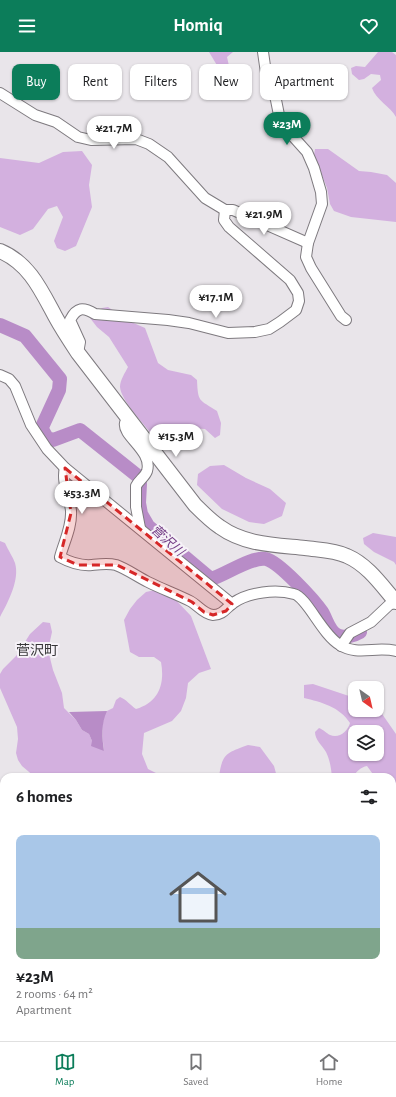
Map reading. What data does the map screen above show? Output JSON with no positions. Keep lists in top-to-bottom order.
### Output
{
  "districts": ["菅沢町"],
  "water": ["菅沢川"],
  "north": "bottom right",
  "page": {
    "header": "Homiq",
    "chip": [
      "Buy",
      "Rent",
      "Filters",
      "New",
      "Apartment"
    ],
    "price": [
      "¥23M",
      "¥21.7M",
      "¥21.9M",
      "¥17.1M",
      "¥15.3M",
      "¥53.3M"
    ],
    "heading": "6 homes",
    "list": [
      {
        "name": "¥23M",
        "note": "2 rooms · 64 m² · Apartment"
      }
    ],
    "tabs": ["Map", "Saved", "Home"]
  }
}
